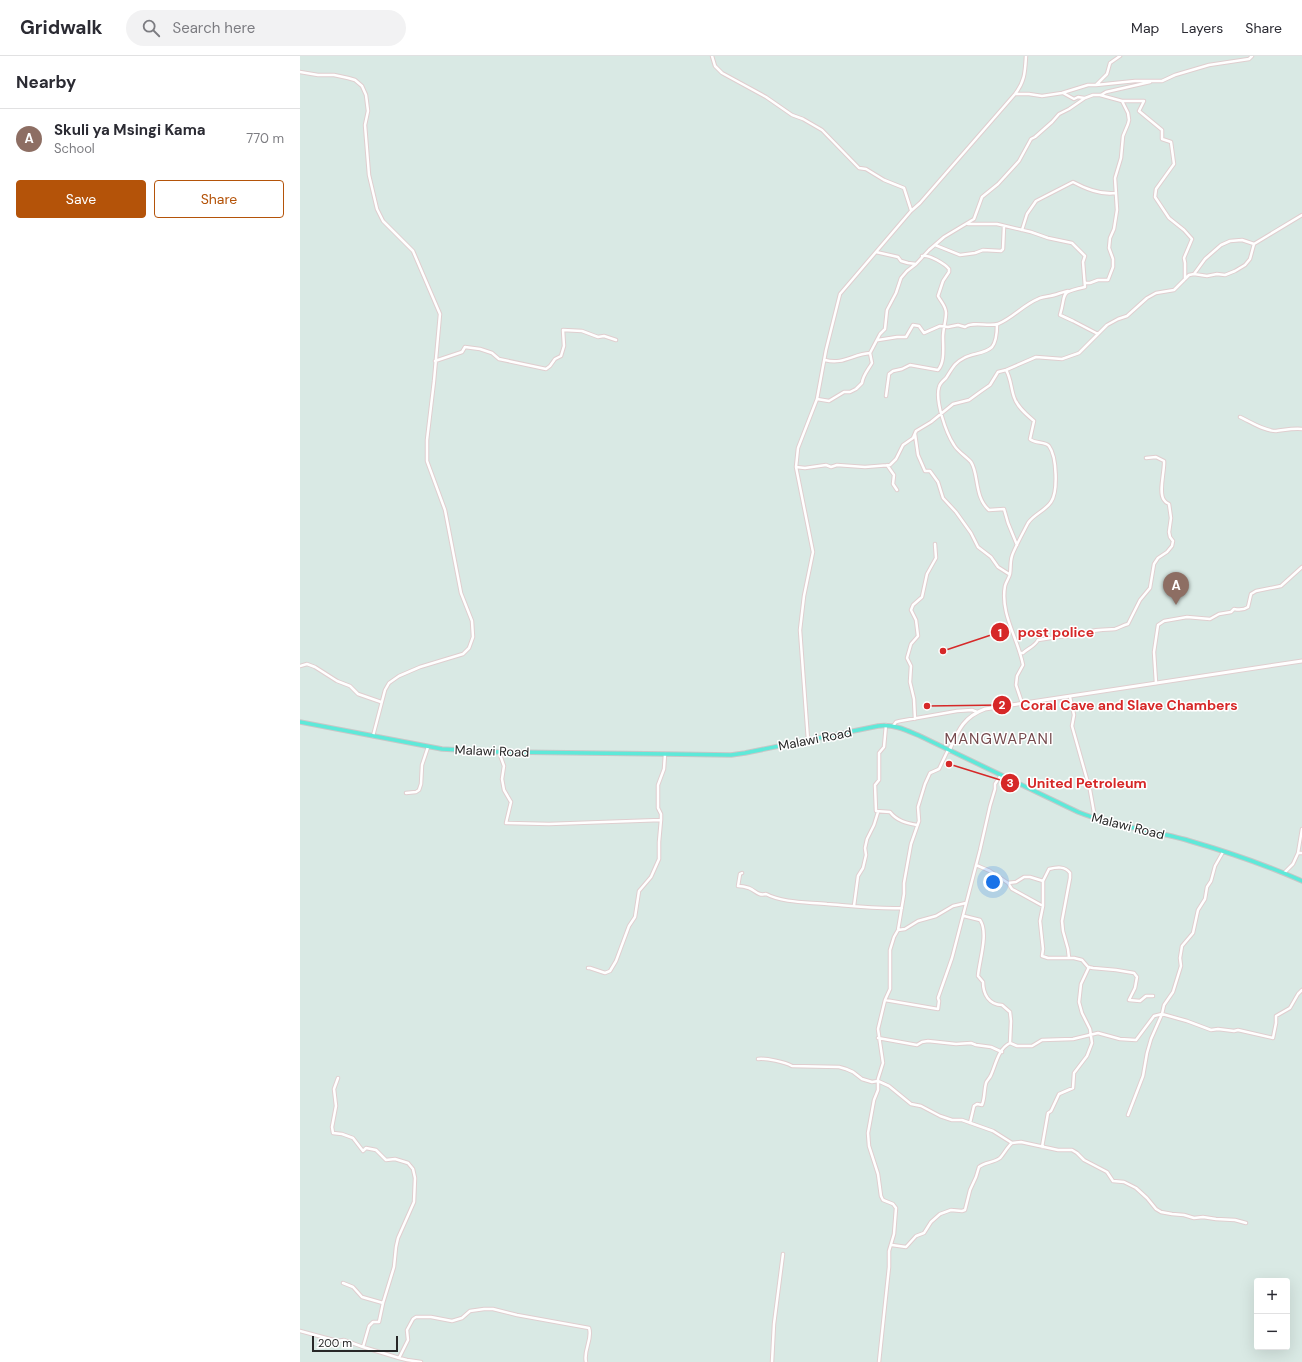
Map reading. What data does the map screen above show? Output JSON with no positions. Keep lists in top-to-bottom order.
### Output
{
  "streets": {
    "main road": ["Malawi Road"]
  },
  "districts": ["MANGWAPANI"],
  "places": ["post police", "Coral Cave and Slave Chambers", "United Petroleum"],
  "scale_bar": "200 m",
  "page": {
    "header": "Gridwalk",
    "search": "Search here",
    "nav": ["Map", "Layers", "Share"],
    "heading": "Nearby",
    "list": [
      {
        "mark": "A",
        "name": "Skuli ya Msingi Kama",
        "note": "School",
        "value": "770 m"
      }
    ],
    "buttons": ["Save", "Share"],
    "pins": "A",
    "map_buttons": ["+", "−"],
    "scale": "200 m"
  }
}
